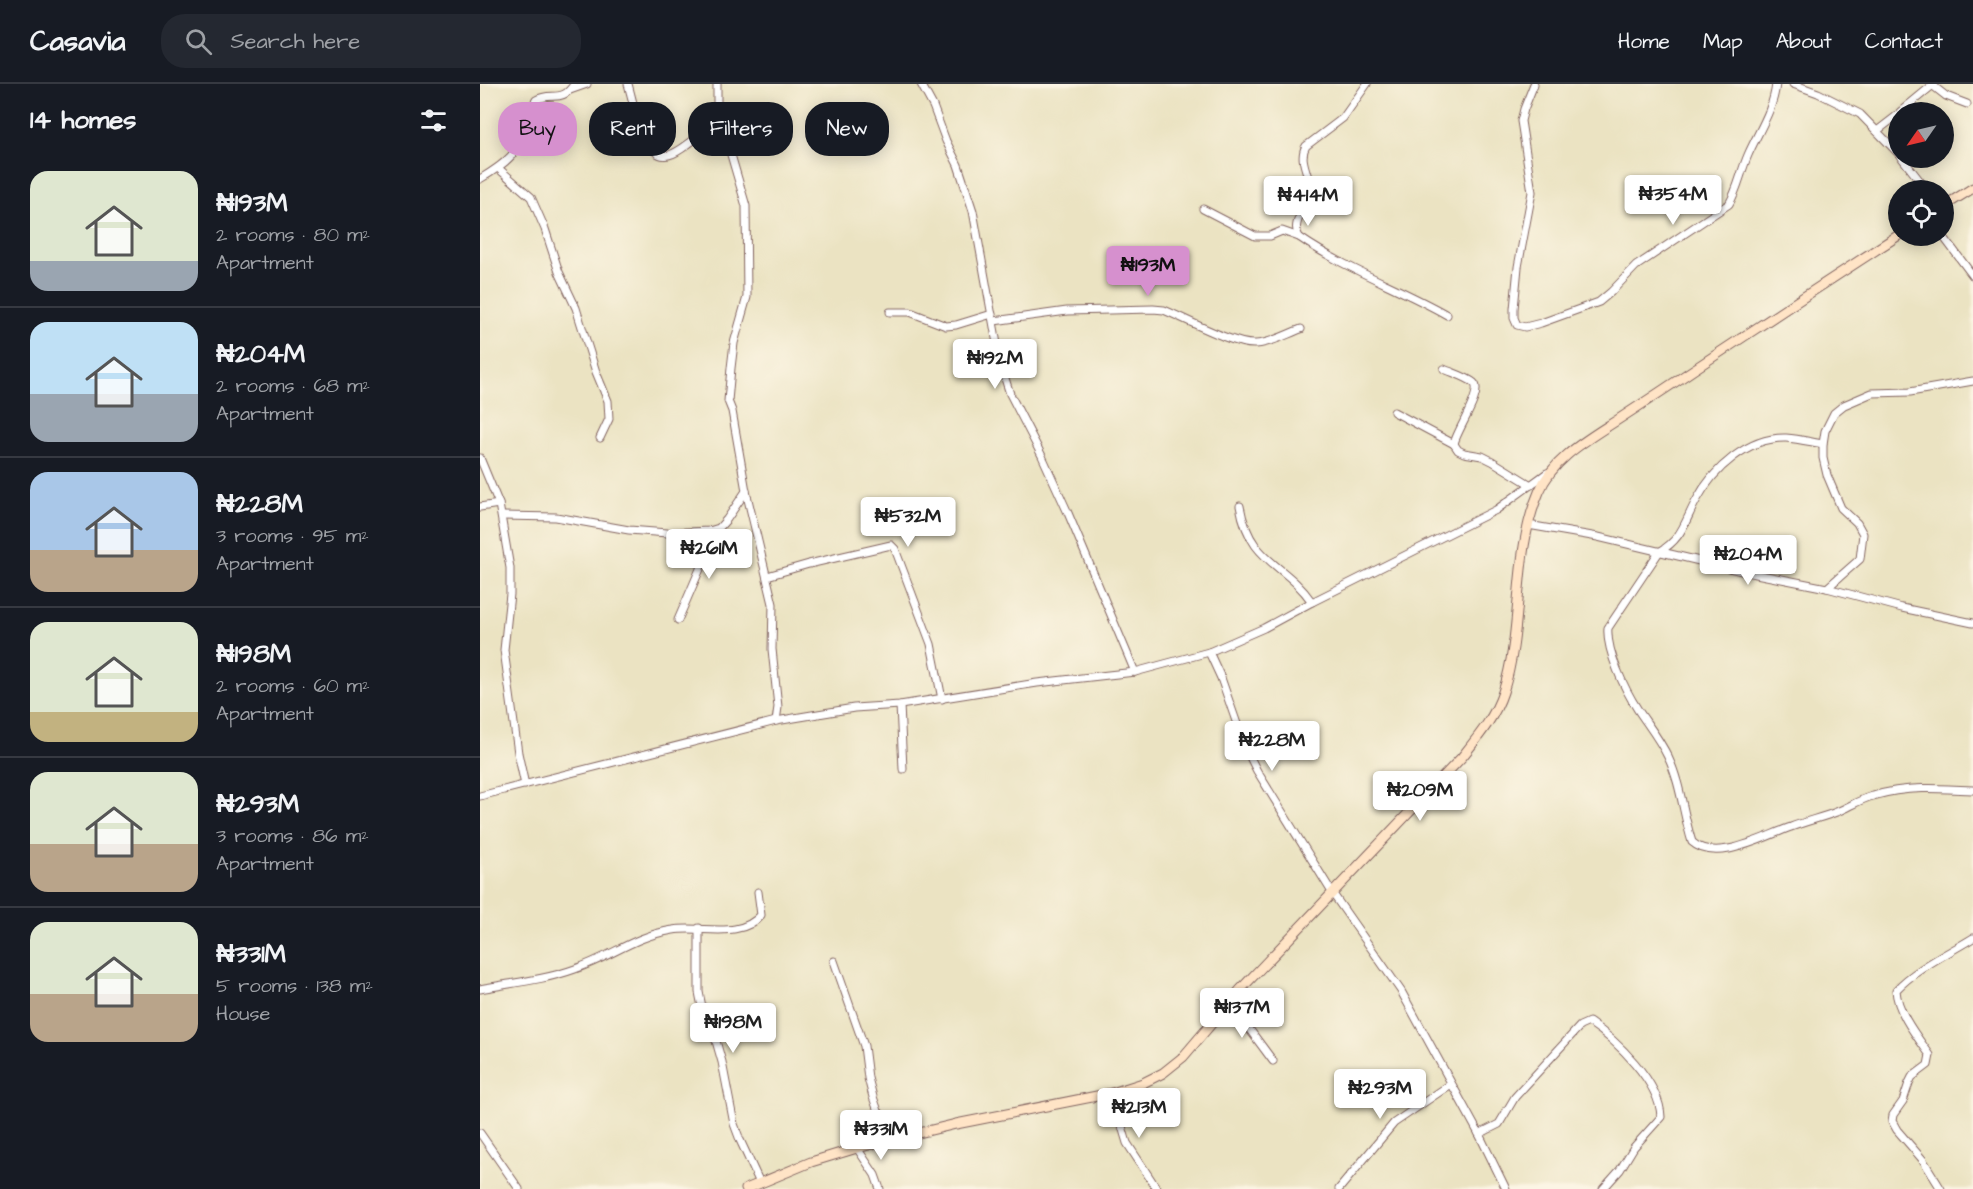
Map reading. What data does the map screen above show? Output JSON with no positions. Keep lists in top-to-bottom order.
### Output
{
  "north": "bottom left",
  "page": {
    "header": "Casavia",
    "search": "Search here",
    "nav": [
      "Home",
      "Map",
      "About",
      "Contact"
    ],
    "heading": "14 homes",
    "chip": [
      "Buy",
      "Rent",
      "Filters",
      "New"
    ],
    "list": [
      {
        "name": "₦193M",
        "note": "2 rooms · 80 m² · Apartment"
      },
      {
        "name": "₦204M",
        "note": "2 rooms · 68 m² · Apartment"
      },
      {
        "name": "₦228M",
        "note": "3 rooms · 95 m² · Apartment"
      },
      {
        "name": "₦198M",
        "note": "2 rooms · 60 m² · Apartment"
      },
      {
        "name": "₦293M",
        "note": "3 rooms · 86 m² · Apartment"
      },
      {
        "name": "₦331M",
        "note": "5 rooms · 138 m² · House"
      }
    ],
    "price": [
      "₦354M",
      "₦414M",
      "₦193M",
      "₦192M",
      "₦532M",
      "₦261M",
      "₦204M",
      "₦228M",
      "₦209M",
      "₦137M",
      "₦198M",
      "₦293M",
      "₦213M",
      "₦331M"
    ]
  }
}
